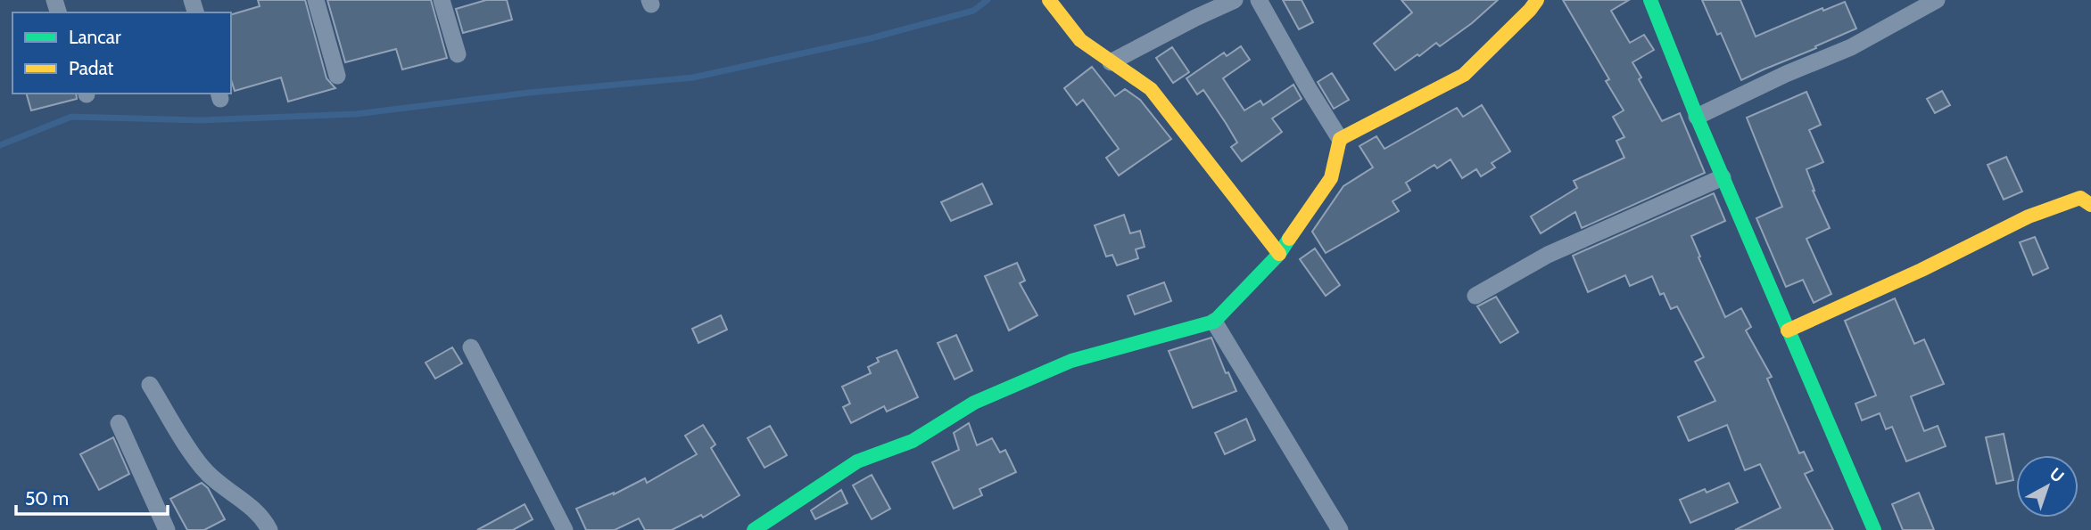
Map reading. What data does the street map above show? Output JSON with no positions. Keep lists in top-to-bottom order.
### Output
{
  "legend": ["Lancar", "Padat"],
  "scale_bar": "50 m",
  "north": "top right"
}
